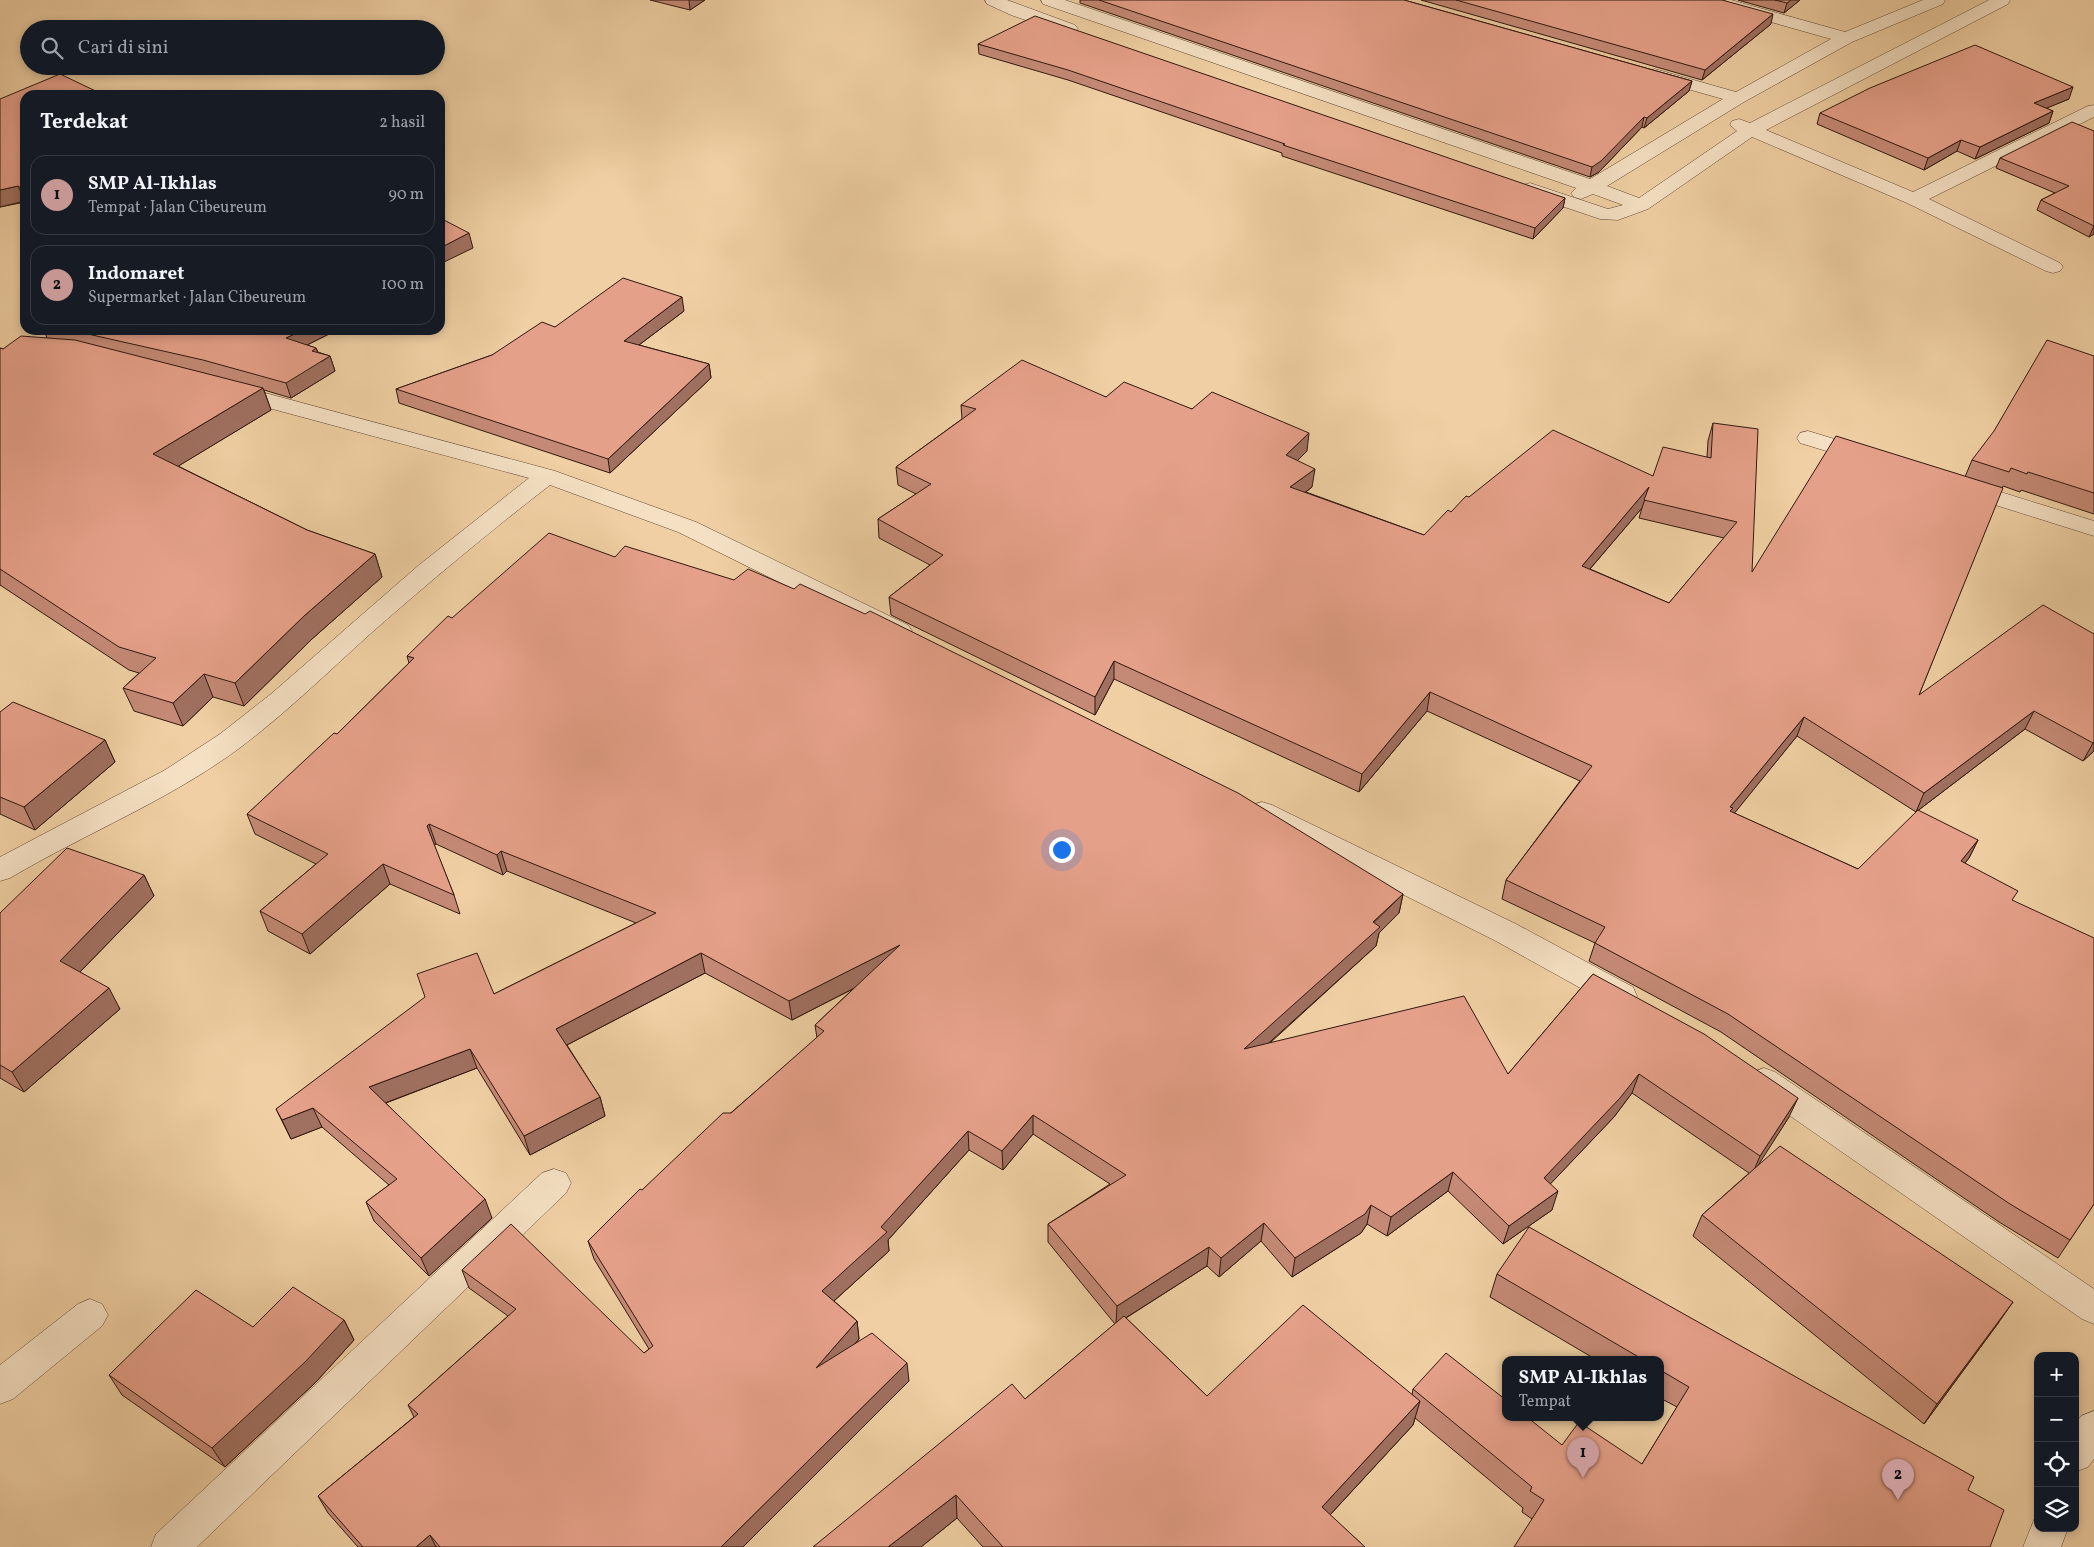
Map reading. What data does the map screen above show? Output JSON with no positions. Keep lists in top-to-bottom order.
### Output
{
  "page": {
    "search": "Cari di sini",
    "heading": ["Terdekat", "2 hasil"],
    "list": [
      {
        "mark": "1",
        "name": "SMP Al-Ikhlas",
        "note": "Tempat · Jalan Cibeureum",
        "value": "90 m"
      },
      {
        "mark": "2",
        "name": "Indomaret",
        "note": "Supermarket · Jalan Cibeureum",
        "value": "100 m"
      }
    ],
    "map_buttons": ["+", "−"],
    "popup": ["SMP Al-Ikhlas", "Tempat"],
    "pins": ["1", "2"]
  }
}
